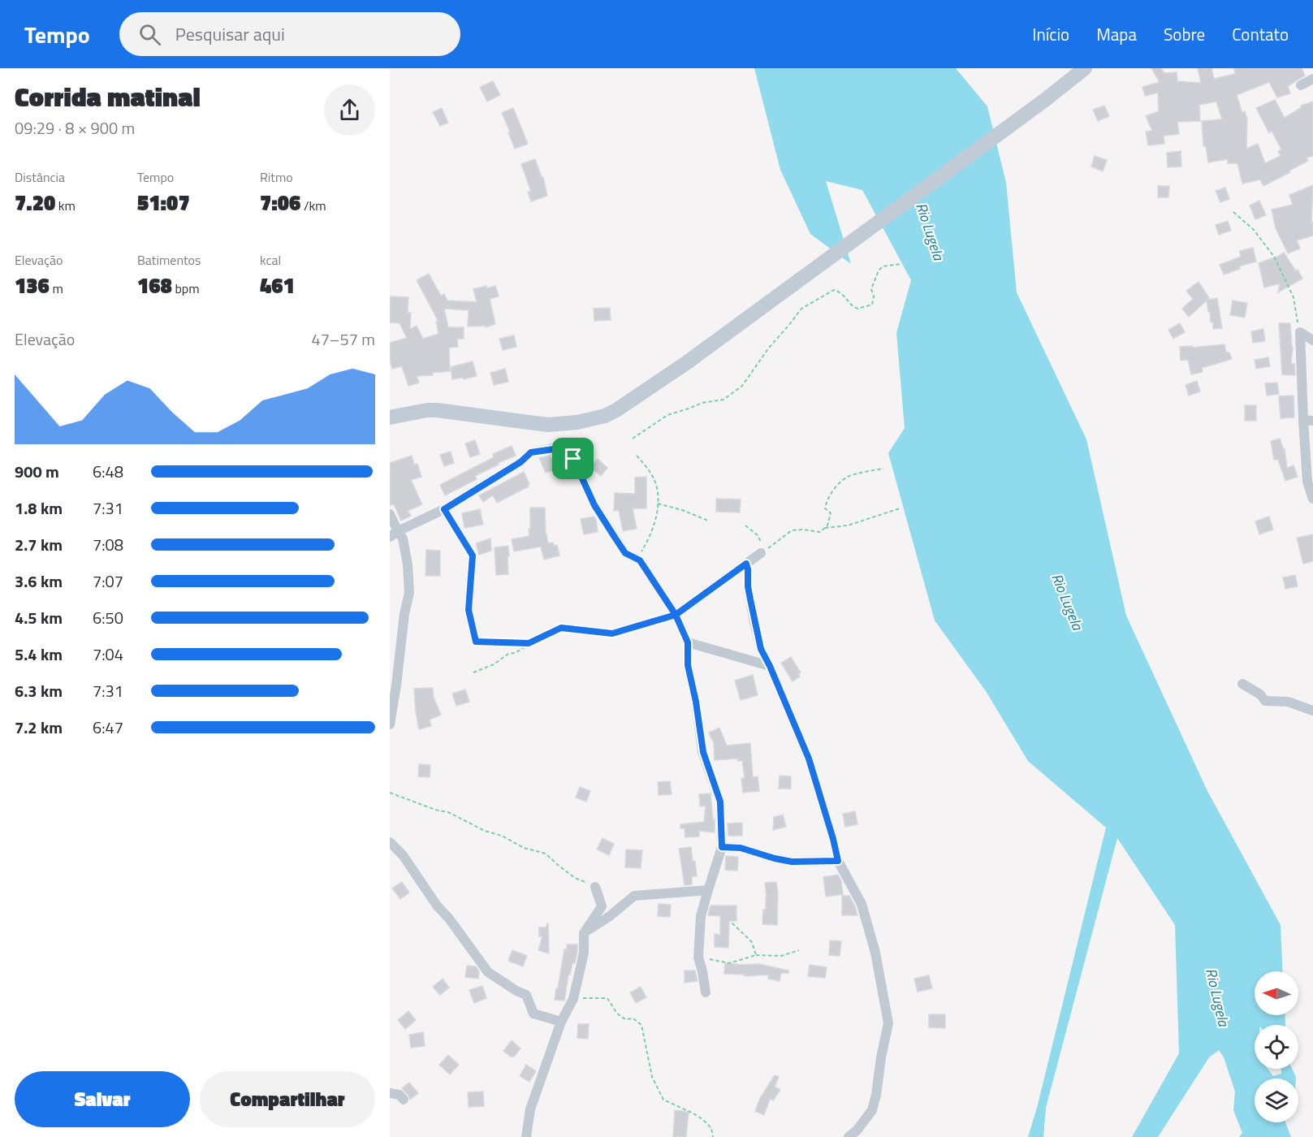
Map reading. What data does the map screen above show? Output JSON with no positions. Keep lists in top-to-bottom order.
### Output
{
  "water": ["Rio Lugela"],
  "north": "left",
  "page": {
    "header": "Tempo",
    "search": "Pesquisar aqui",
    "nav": [
      "Início",
      "Mapa",
      "Sobre",
      "Contato"
    ],
    "heading": ["Corrida matinal", "09:29 · 8 × 900 m"],
    "stats": [
      ["Distância", "7.20 km"],
      ["Tempo", "51:07"],
      ["Ritmo", "7:06 /km"],
      ["Elevação", "136 m"],
      ["Batimentos", "168 bpm"],
      ["kcal", "461"]
    ],
    "chart": ["Elevação", "47–57 m"],
    "list": [
      {
        "name": "900 m",
        "note": "6:48"
      },
      {
        "name": "1.8 km",
        "note": "7:31"
      },
      {
        "name": "2.7 km",
        "note": "7:08"
      },
      {
        "name": "3.6 km",
        "note": "7:07"
      },
      {
        "name": "4.5 km",
        "note": "6:50"
      },
      {
        "name": "5.4 km",
        "note": "7:04"
      },
      {
        "name": "6.3 km",
        "note": "7:31"
      },
      {
        "name": "7.2 km",
        "note": "6:47"
      }
    ],
    "buttons": ["Salvar", "Compartilhar"]
  }
}
